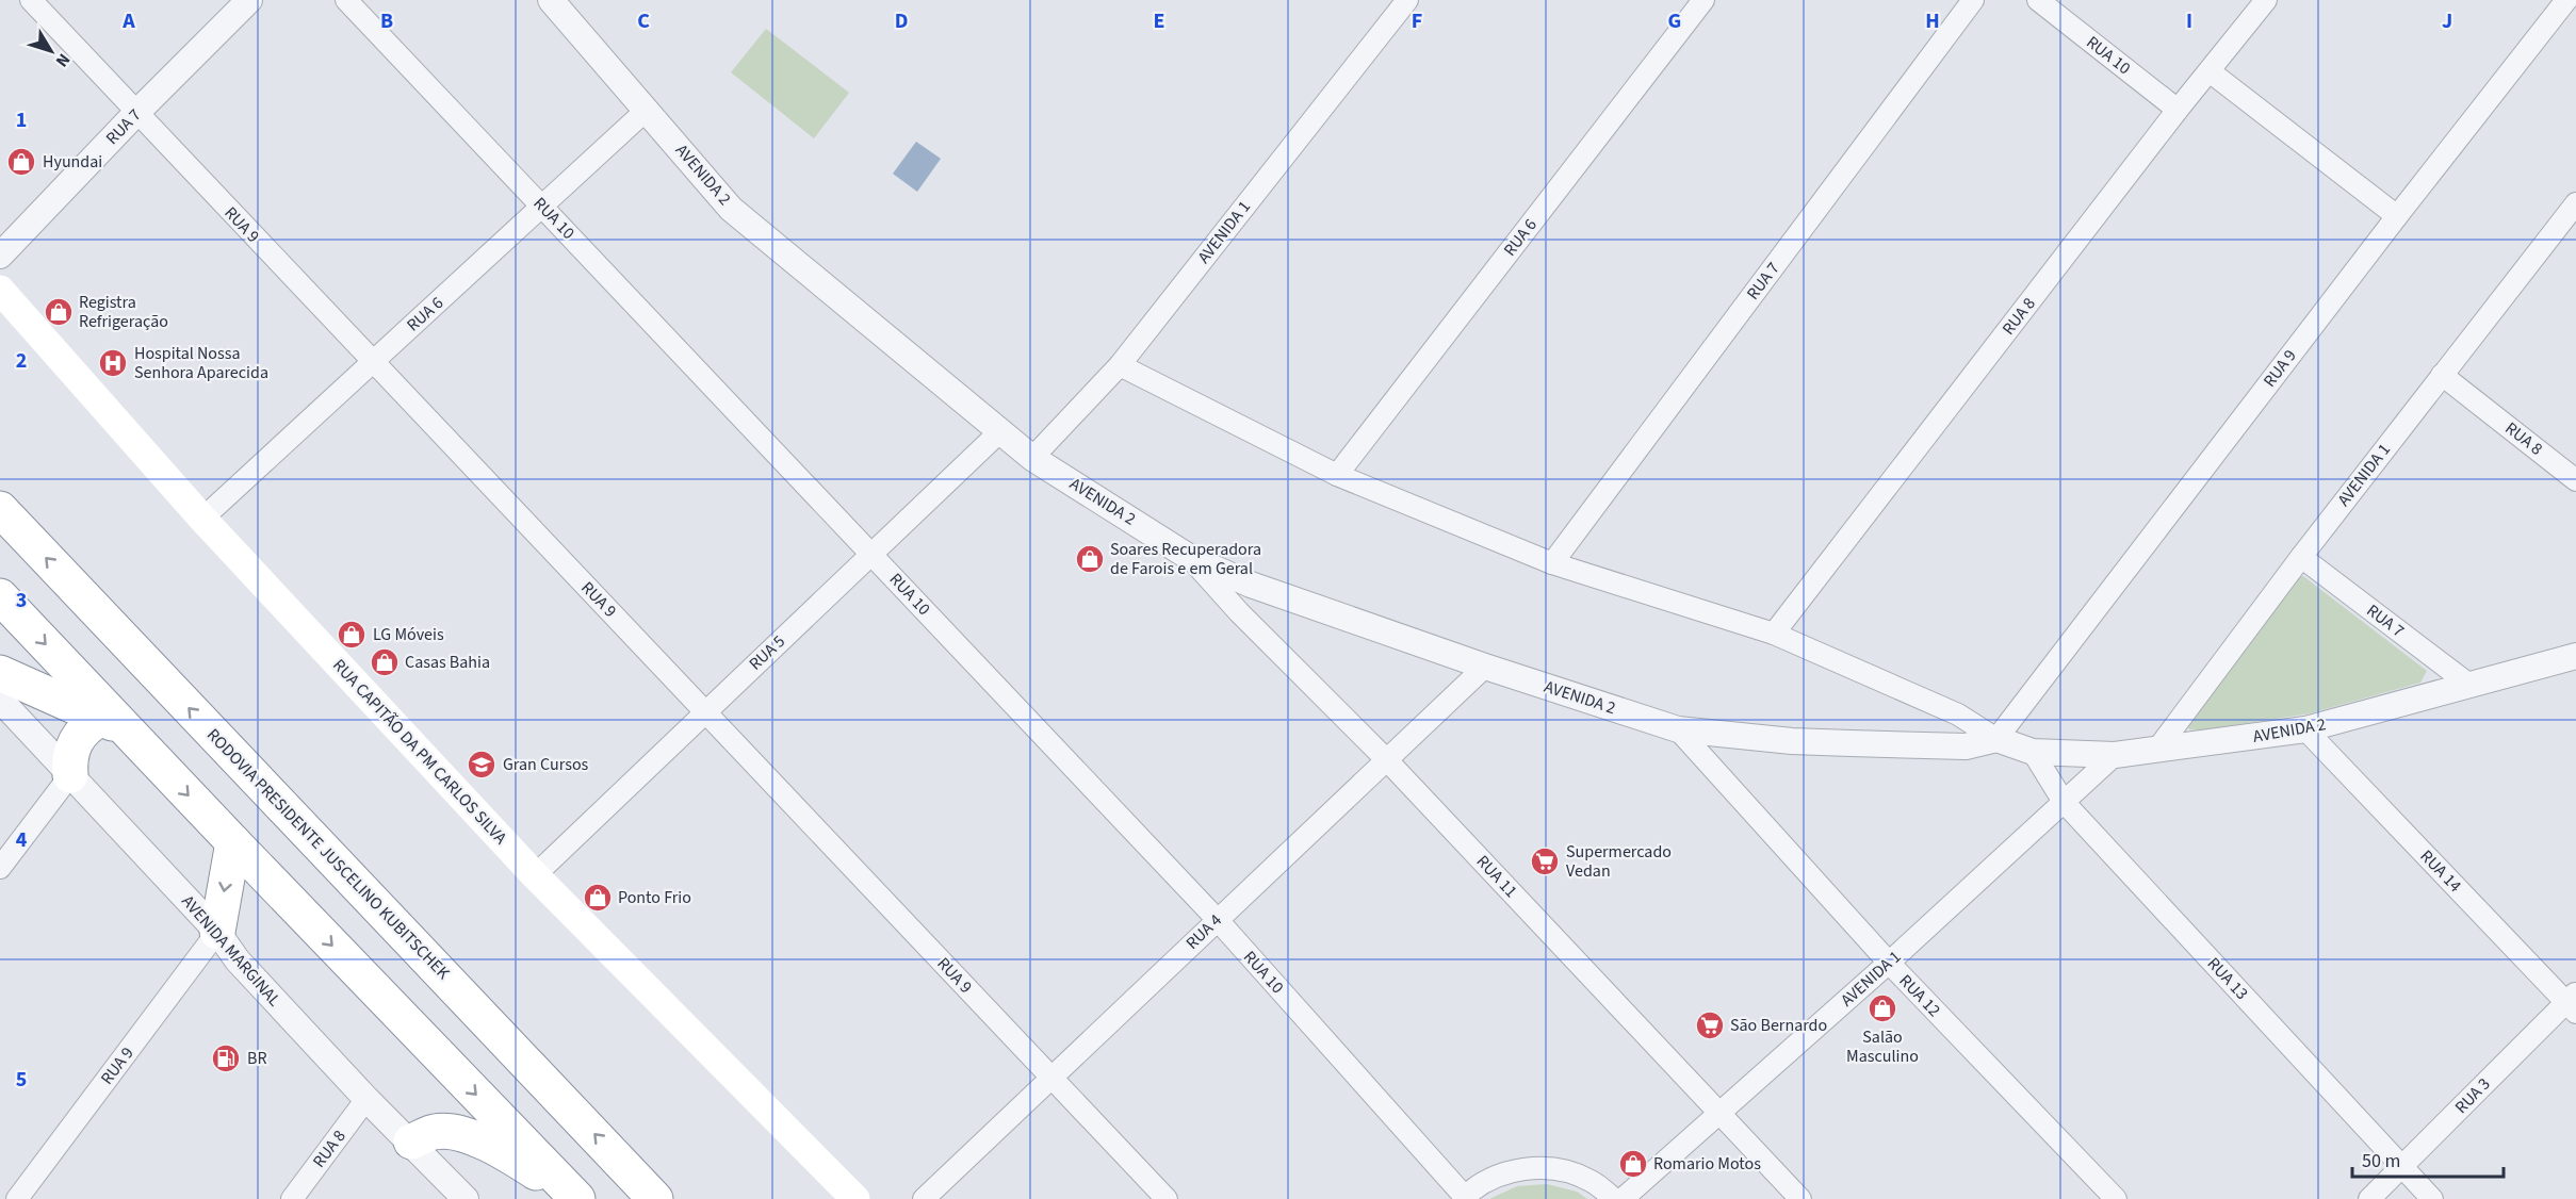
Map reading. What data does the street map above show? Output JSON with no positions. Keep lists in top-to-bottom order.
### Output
{
  "streets": {
    "highway": ["RODOVIA PRESIDENTE JUSCELINO KUBITSCHEK"],
    "main road": ["RUA CAPITÃO DA PM CARLOS SILVA"],
    "street": [
      "RUA 10",
      "RUA 7",
      "AVENIDA 2",
      "RUA 9",
      "AVENIDA 1",
      "RUA 6",
      "RUA 8",
      "RUA 5",
      "RUA 14",
      "RUA 11",
      "RUA 4",
      "AVENIDA MARGINAL",
      "RUA 13",
      "RUA 12",
      "RUA 3"
    ]
  },
  "crossings": [
    ["RUA 10", "RUA 6"],
    ["RUA 10", "RUA 8"],
    ["RUA 10", "RUA 5"],
    ["RUA 10", "RUA 4"],
    ["RUA 7", "AVENIDA 2"],
    ["RUA 7", "RUA 9"],
    ["RUA 7", "AVENIDA 1"],
    ["AVENIDA 2", "RUA 9"],
    ["AVENIDA 2", "AVENIDA 1"],
    ["AVENIDA 2", "RUA 6"],
    ["AVENIDA 2", "RUA 8"],
    ["AVENIDA 2", "RUA 5"],
    ["AVENIDA 2", "RUA 14"],
    ["AVENIDA 2", "RUA 11"],
    ["AVENIDA 2", "RUA 4"],
    ["AVENIDA 2", "RUA 13"],
    ["AVENIDA 2", "RUA 12"],
    ["RUA 9", "RUA 6"],
    ["RUA 9", "RUA 5"],
    ["RUA 9", "RUA 4"],
    ["RUA 9", "AVENIDA MARGINAL"],
    ["AVENIDA 1", "RUA 8"],
    ["AVENIDA 1", "RUA 11"],
    ["AVENIDA 1", "RUA 13"],
    ["AVENIDA 1", "RUA 12"],
    ["RUA 6", "RUA CAPITÃO DA PM CARLOS SILVA"],
    ["RUA 8", "AVENIDA MARGINAL"],
    ["RUA 5", "RUA CAPITÃO DA PM CARLOS SILVA"],
    ["RUA 14", "RUA 3"],
    ["RUA 11", "RUA 4"],
    ["RUA 13", "RUA 3"]
  ],
  "places": {
    "shop": [
      "Hyundai",
      "Registra Refrigeração",
      "Soares Recuperadora de Farois e em Geral",
      "LG Móveis",
      "Casas Bahia",
      "Ponto Frio",
      "Salão Masculino",
      "Romario Motos"
    ],
    "hospital": ["Hospital Nossa Senhora Aparecida"],
    "school or university": ["Gran Cursos"],
    "supermarket": ["Supermercado Vedan", "São Bernardo"],
    "fuel station": ["BR"]
  },
  "scale_bar": "50 m",
  "north": "bottom right",
  "grid": {
    "columns": [
      "A",
      "B",
      "C",
      "D",
      "E",
      "F",
      "G",
      "H",
      "I",
      "J"
    ],
    "rows": [
      "1",
      "2",
      "3",
      "4",
      "5"
    ]
  }
}
